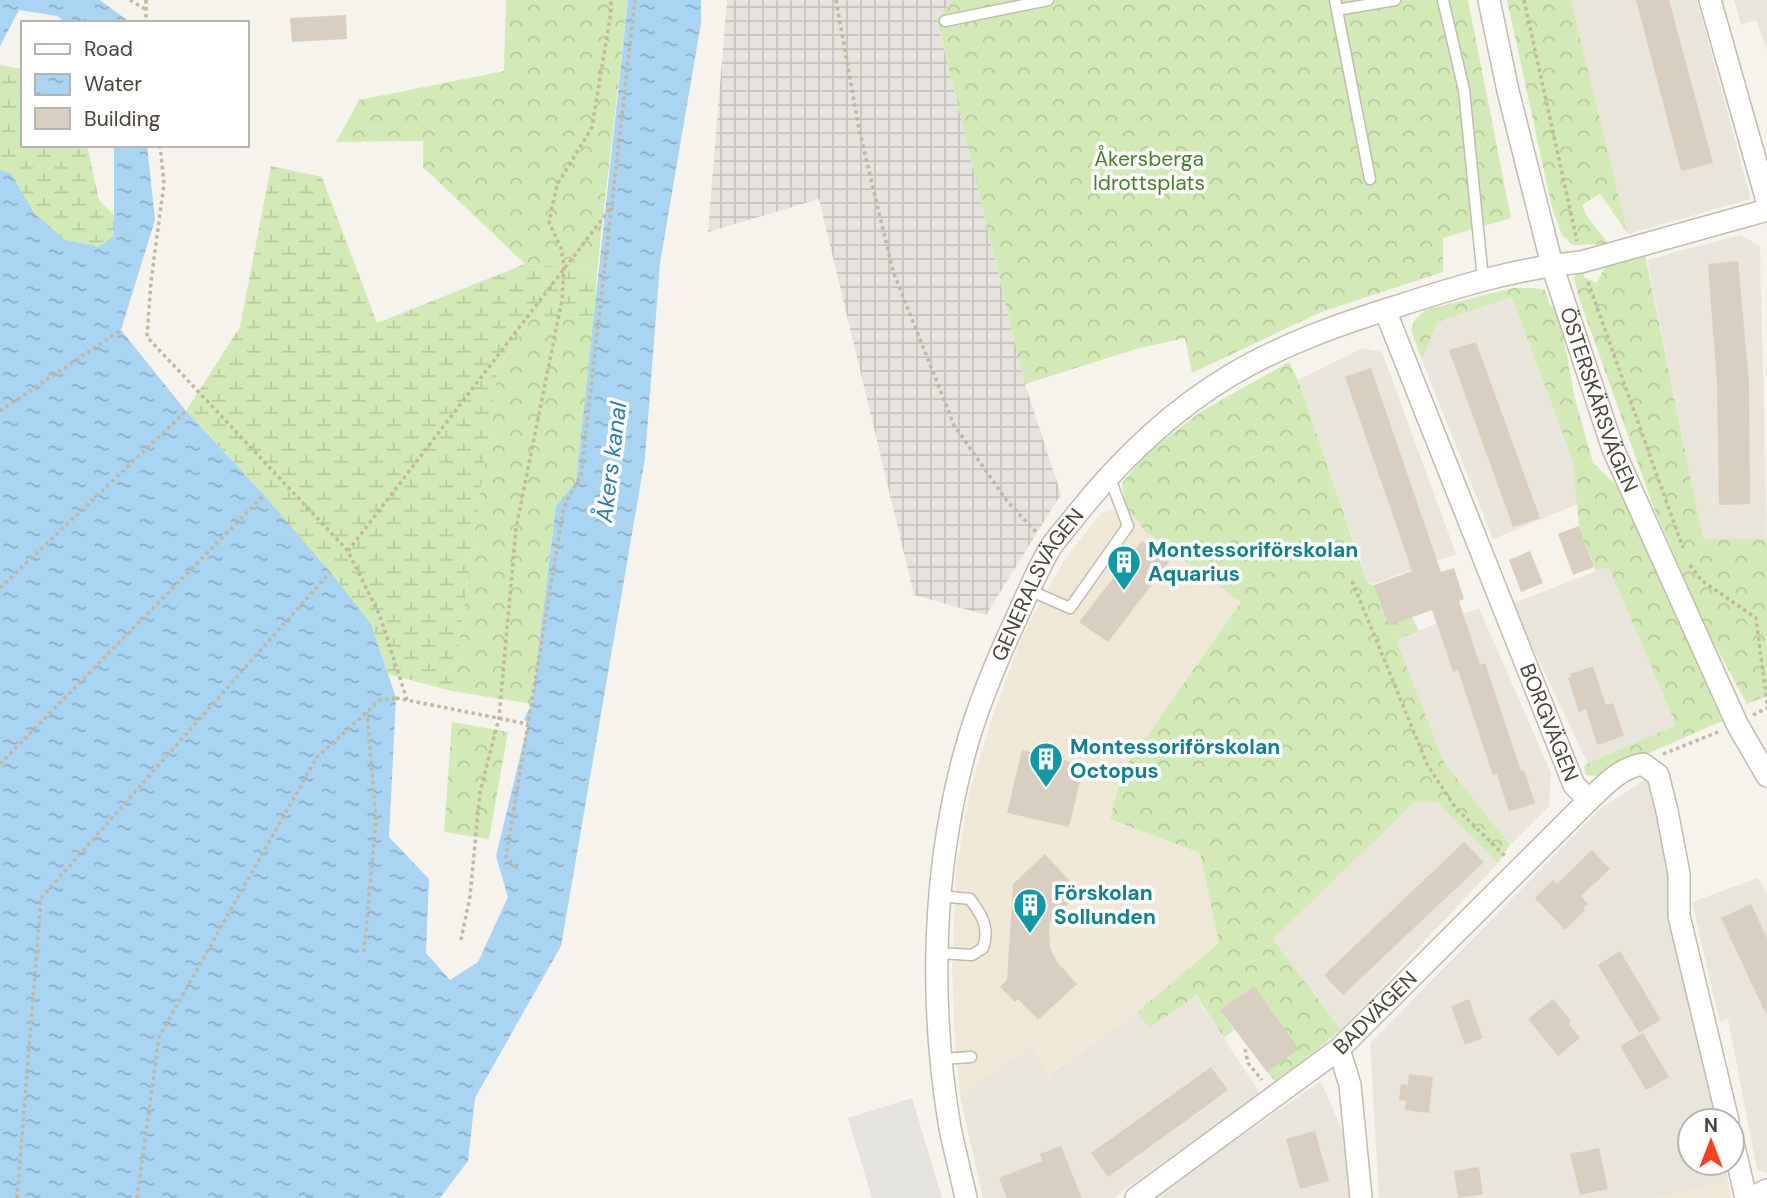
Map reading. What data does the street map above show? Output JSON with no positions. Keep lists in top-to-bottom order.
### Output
{
  "streets": {
    "street": [
      "ÖSTERSKÄRSVÄGEN",
      "GENERALSVÄGEN",
      "BORGVÄGEN",
      "BADVÄGEN"
    ]
  },
  "crossings": [
    ["ÖSTERSKÄRSVÄGEN", "GENERALSVÄGEN"],
    ["GENERALSVÄGEN", "BORGVÄGEN"],
    ["BORGVÄGEN", "BADVÄGEN"]
  ],
  "water": ["Åkers kanal"],
  "parks": ["Åkersberga Idrottsplats"],
  "places": {
    "building": ["Montessoriförskolan Aquarius", "Montessoriförskolan Octopus", "Förskolan Sollunden"]
  },
  "legend": ["Road", "Water", "Building"],
  "north": "top"
}
